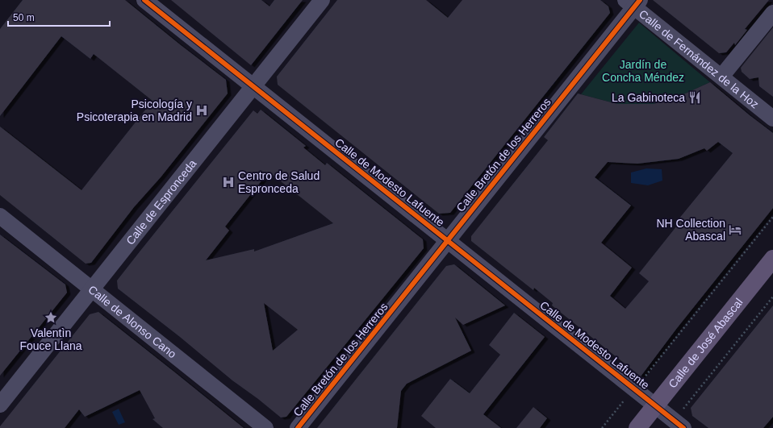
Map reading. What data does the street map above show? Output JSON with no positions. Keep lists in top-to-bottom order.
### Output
{
  "streets": {
    "main road": ["Calle de José Abascal"],
    "street": [
      "Calle de Fernández de la Hoz",
      "Calle Bretón de los Herreros",
      "Calle de Modesto Lafuente",
      "Calle de Espronceda",
      "Calle de Alonso Cano"
    ]
  },
  "crossings": [
    ["Calle de Fernández de la Hoz", "Calle Bretón de los Herreros"],
    ["Calle Bretón de los Herreros", "Calle de Modesto Lafuente"],
    ["Calle de Modesto Lafuente", "Calle de Espronceda"],
    ["Calle de Modesto Lafuente", "Calle de José Abascal"],
    ["Calle de Espronceda", "Calle de Alonso Cano"]
  ],
  "parks": ["Jardín de Concha Méndez"],
  "places": {
    "restaurant": ["La Gabinoteca"],
    "hospital": ["Psicología y Psicoterapia en Madrid", "Centro de Salud Espronceda"],
    "hotel": ["NH Collection Abascal"],
    "place": ["Valentìn Fouce Llana"]
  },
  "scale_bar": "50 m"
}
